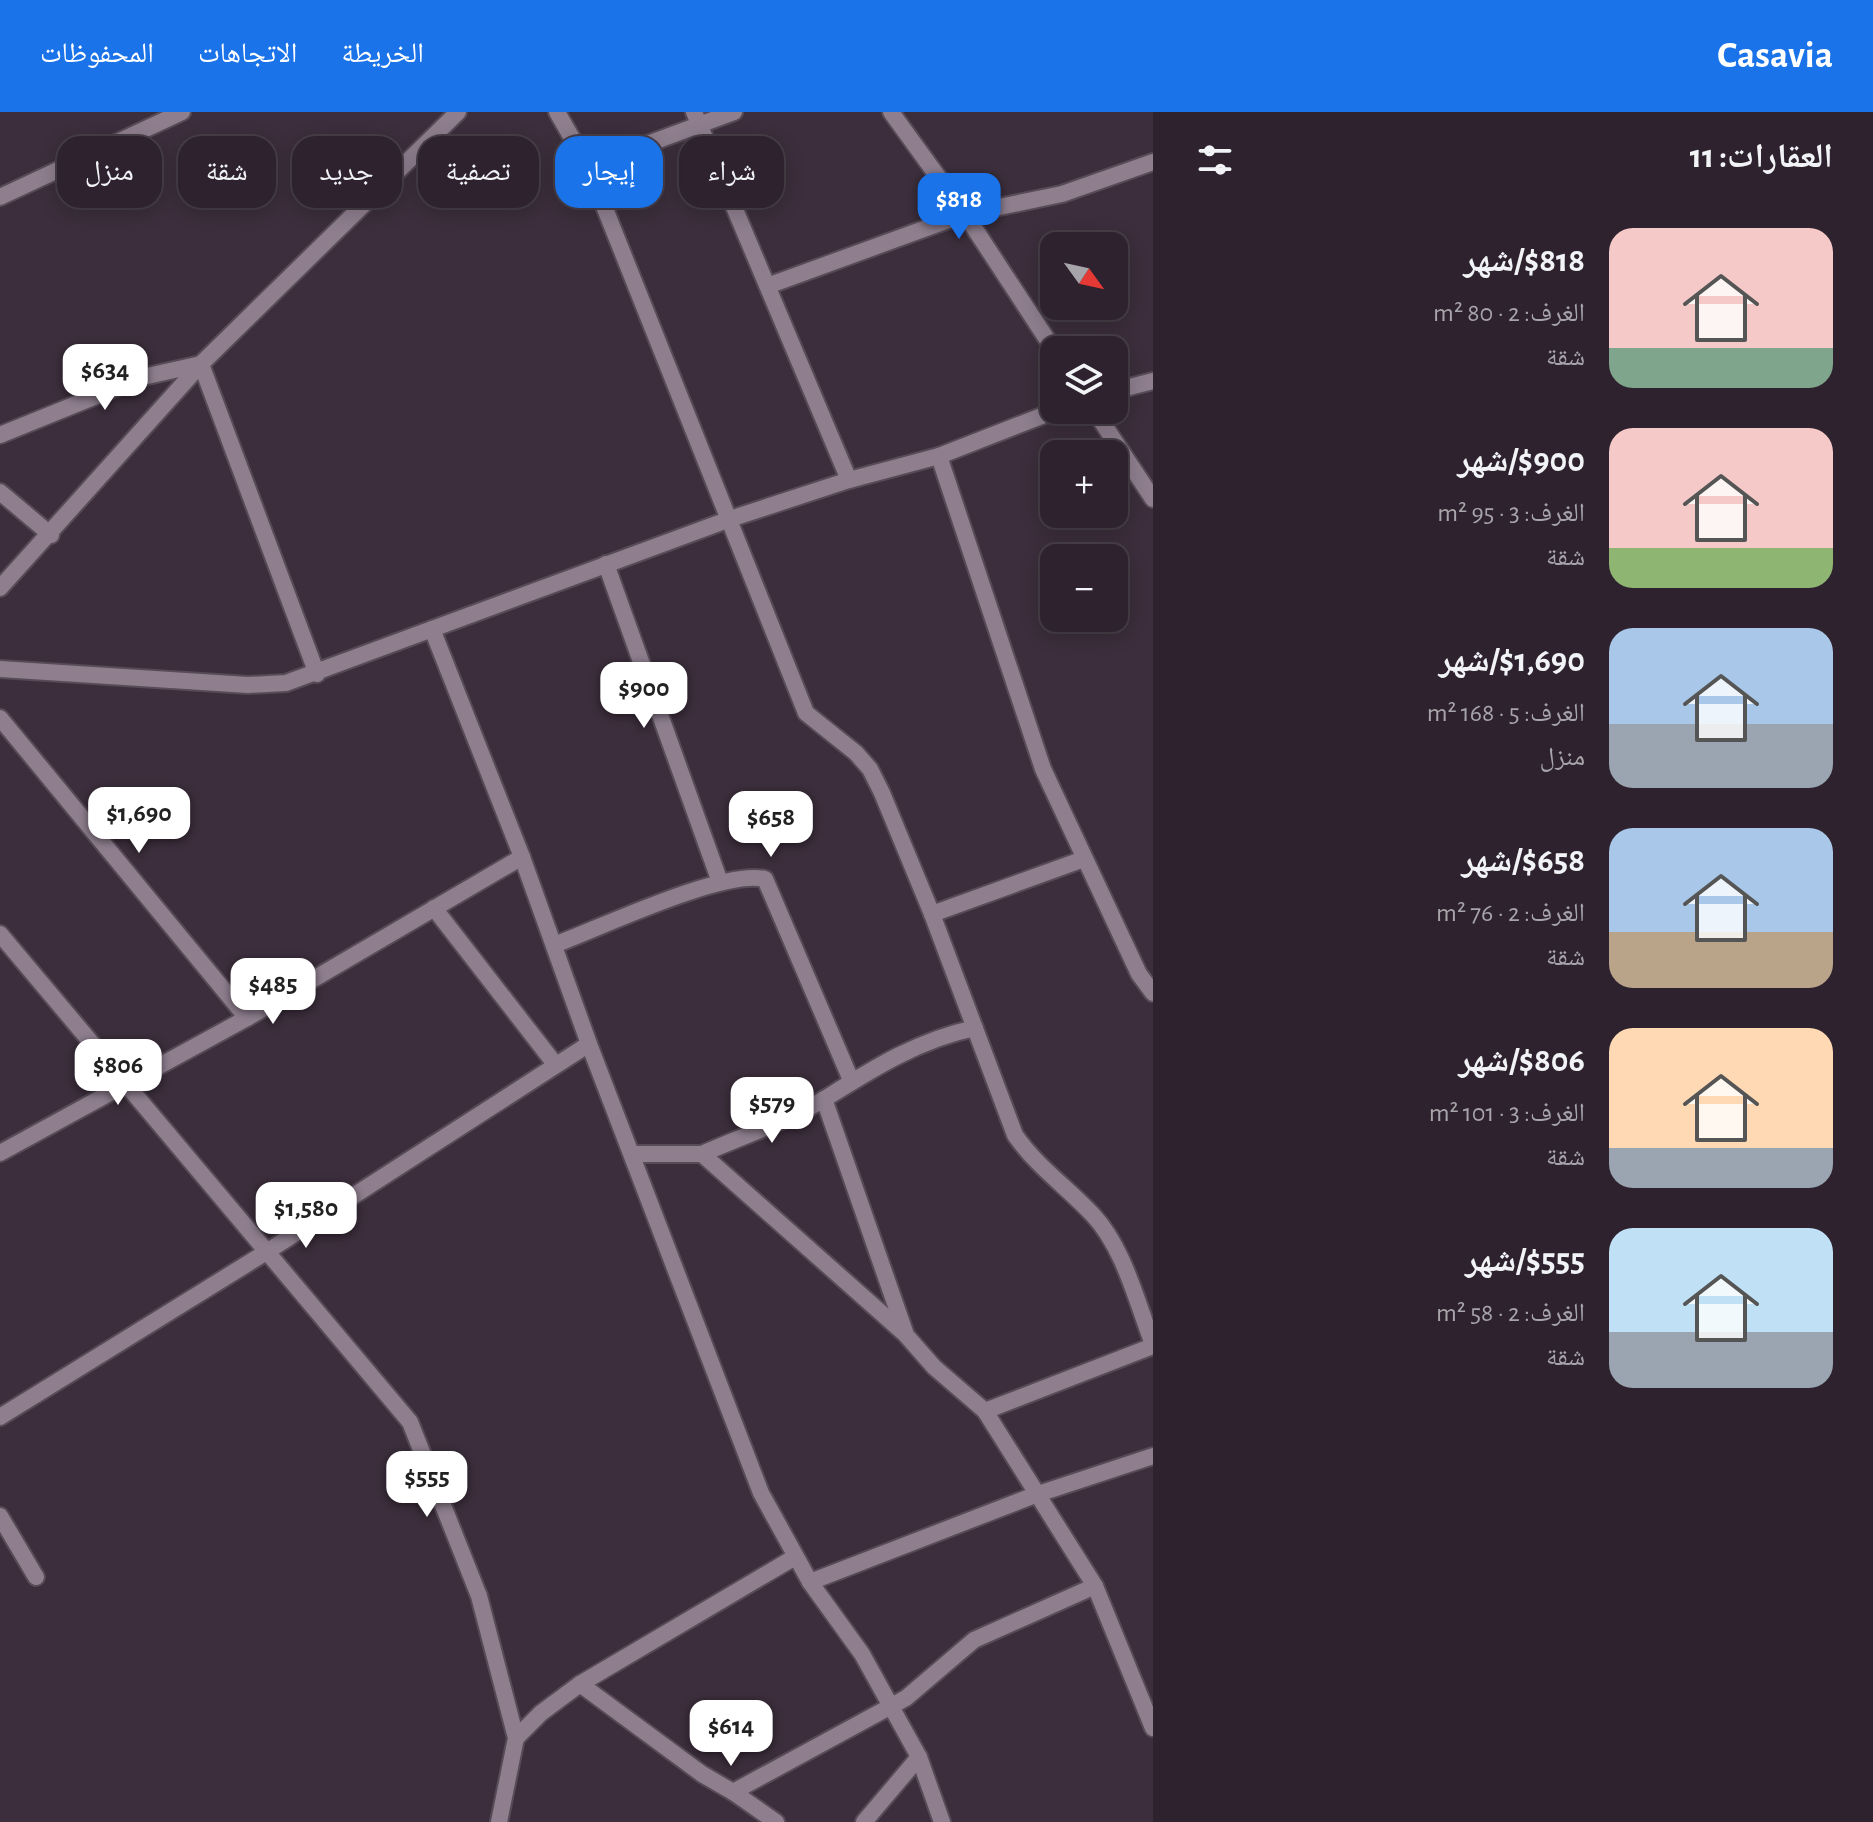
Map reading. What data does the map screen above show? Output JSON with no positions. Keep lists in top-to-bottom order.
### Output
{
  "north": "bottom right",
  "page": {
    "header": "Casavia",
    "nav": ["الخريطة", "الاتجاهات", "المحفوظات"],
    "heading": "العقارات: 11",
    "chip": [
      "شراء",
      "إيجار",
      "تصفية",
      "جديد",
      "شقة",
      "منزل"
    ],
    "price": [
      "$818",
      "$634",
      "$900",
      "$1,690",
      "$658",
      "$485",
      "$806",
      "$579",
      "$1,580",
      "$555",
      "$614"
    ],
    "list": [
      {
        "name": "$818/شهر",
        "note": "الغرف: 2 · 80 m² · شقة"
      },
      {
        "name": "$900/شهر",
        "note": "الغرف: 3 · 95 m² · شقة"
      },
      {
        "name": "$1,690/شهر",
        "note": "الغرف: 5 · 168 m² · منزل"
      },
      {
        "name": "$658/شهر",
        "note": "الغرف: 2 · 76 m² · شقة"
      },
      {
        "name": "$806/شهر",
        "note": "الغرف: 3 · 101 m² · شقة"
      },
      {
        "name": "$555/شهر",
        "note": "الغرف: 2 · 58 m² · شقة"
      }
    ],
    "map_buttons": ["+", "−"]
  }
}
